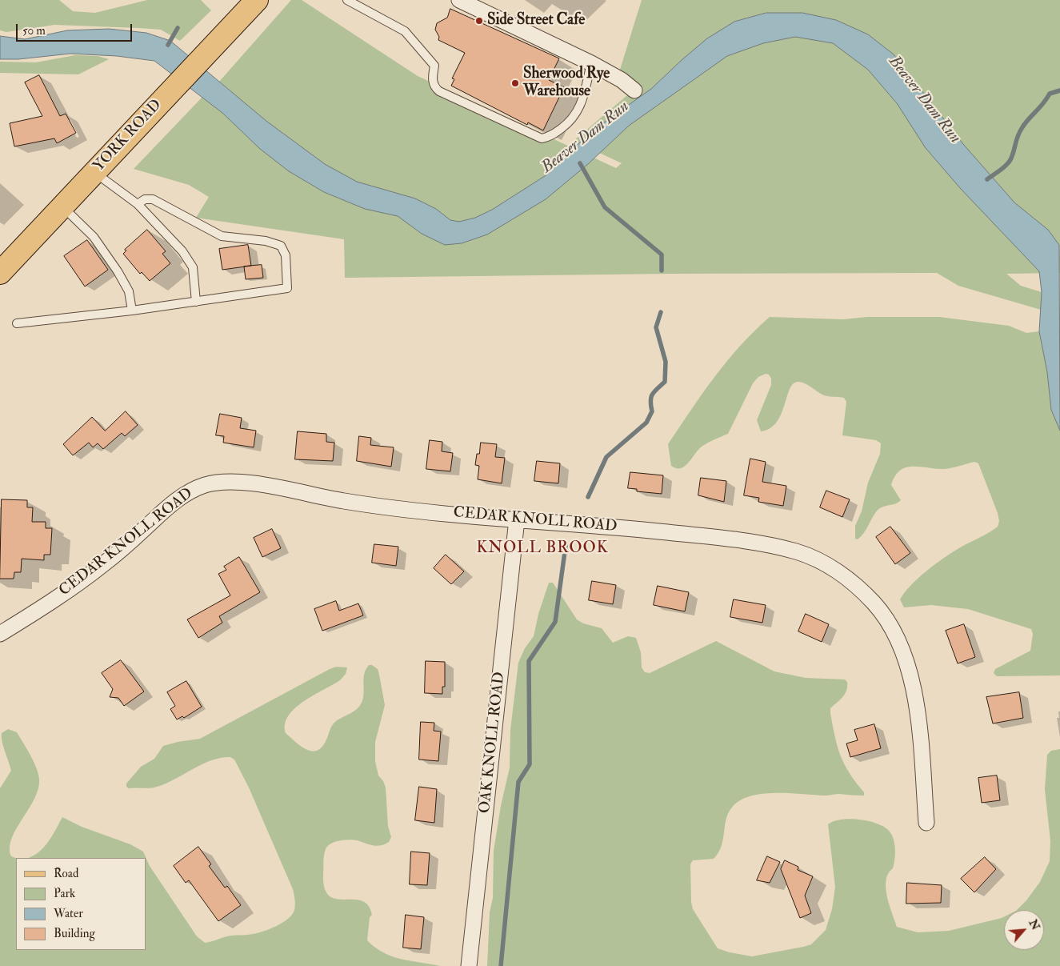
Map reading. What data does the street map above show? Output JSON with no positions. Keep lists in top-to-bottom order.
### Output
{
  "streets": {
    "main road": ["YORK ROAD"],
    "street": ["CEDAR KNOLL ROAD", "OAK KNOLL ROAD"]
  },
  "crossings": [
    ["CEDAR KNOLL ROAD", "OAK KNOLL ROAD"]
  ],
  "districts": ["KNOLL BROOK"],
  "water": ["Beaver Dam Run"],
  "places": ["Side Street Cafe", "Sherwood Rye Warehouse"],
  "legend": [
    "Road",
    "Park",
    "Water",
    "Building"
  ],
  "scale_bar": "50 m",
  "north": "top right"
}
